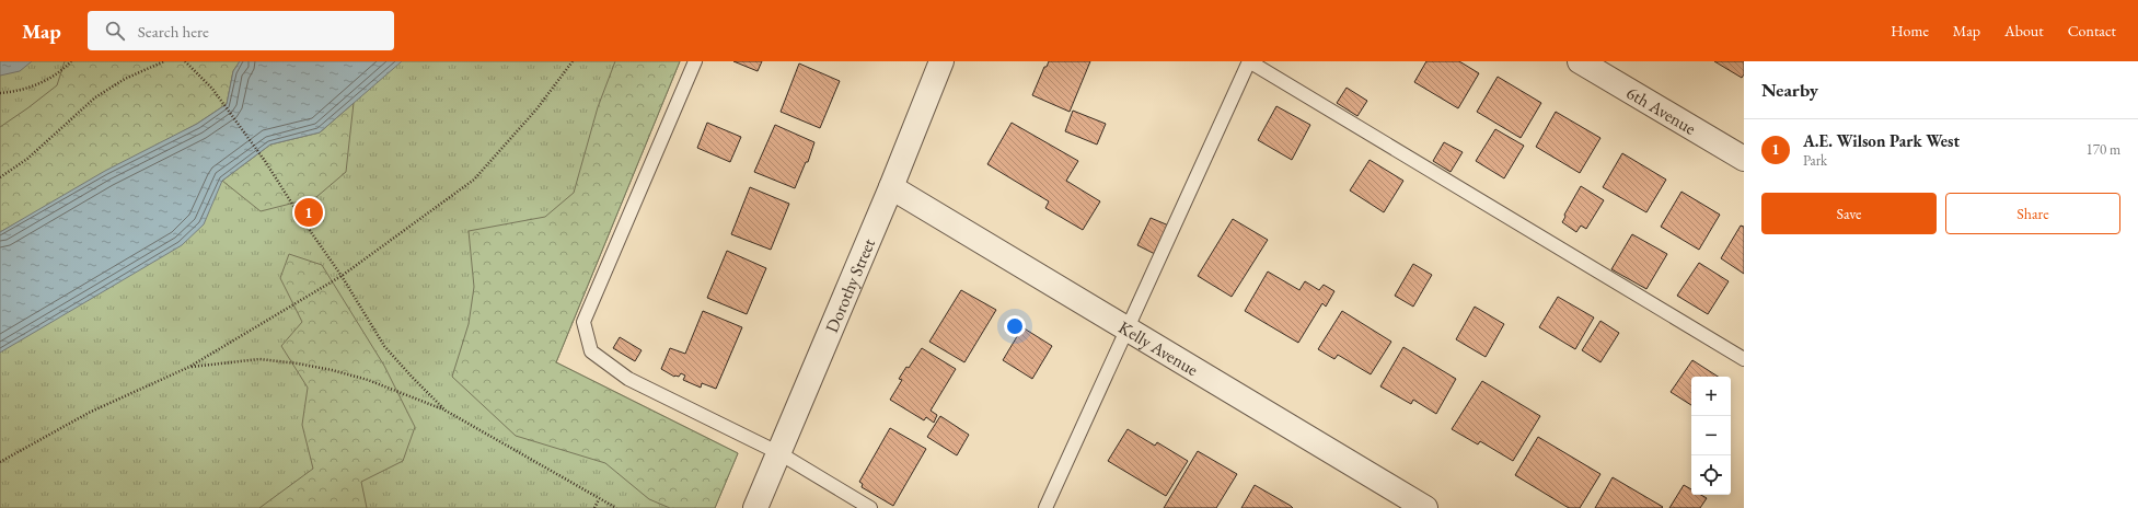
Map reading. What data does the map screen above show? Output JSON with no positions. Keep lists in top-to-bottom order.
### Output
{
  "streets": {
    "street": ["6th Avenue", "Dorothy Street", "Kelly Avenue"]
  },
  "crossings": [
    ["Dorothy Street", "Kelly Avenue"]
  ],
  "page": {
    "header": "Map",
    "search": "Search here",
    "nav": [
      "Home",
      "Map",
      "About",
      "Contact"
    ],
    "heading": "Nearby",
    "list": [
      {
        "mark": "1",
        "name": "A.E. Wilson Park West",
        "note": "Park",
        "value": "170 m"
      }
    ],
    "buttons": ["Save", "Share"],
    "pins": "1",
    "map_buttons": ["+", "−"]
  }
}
